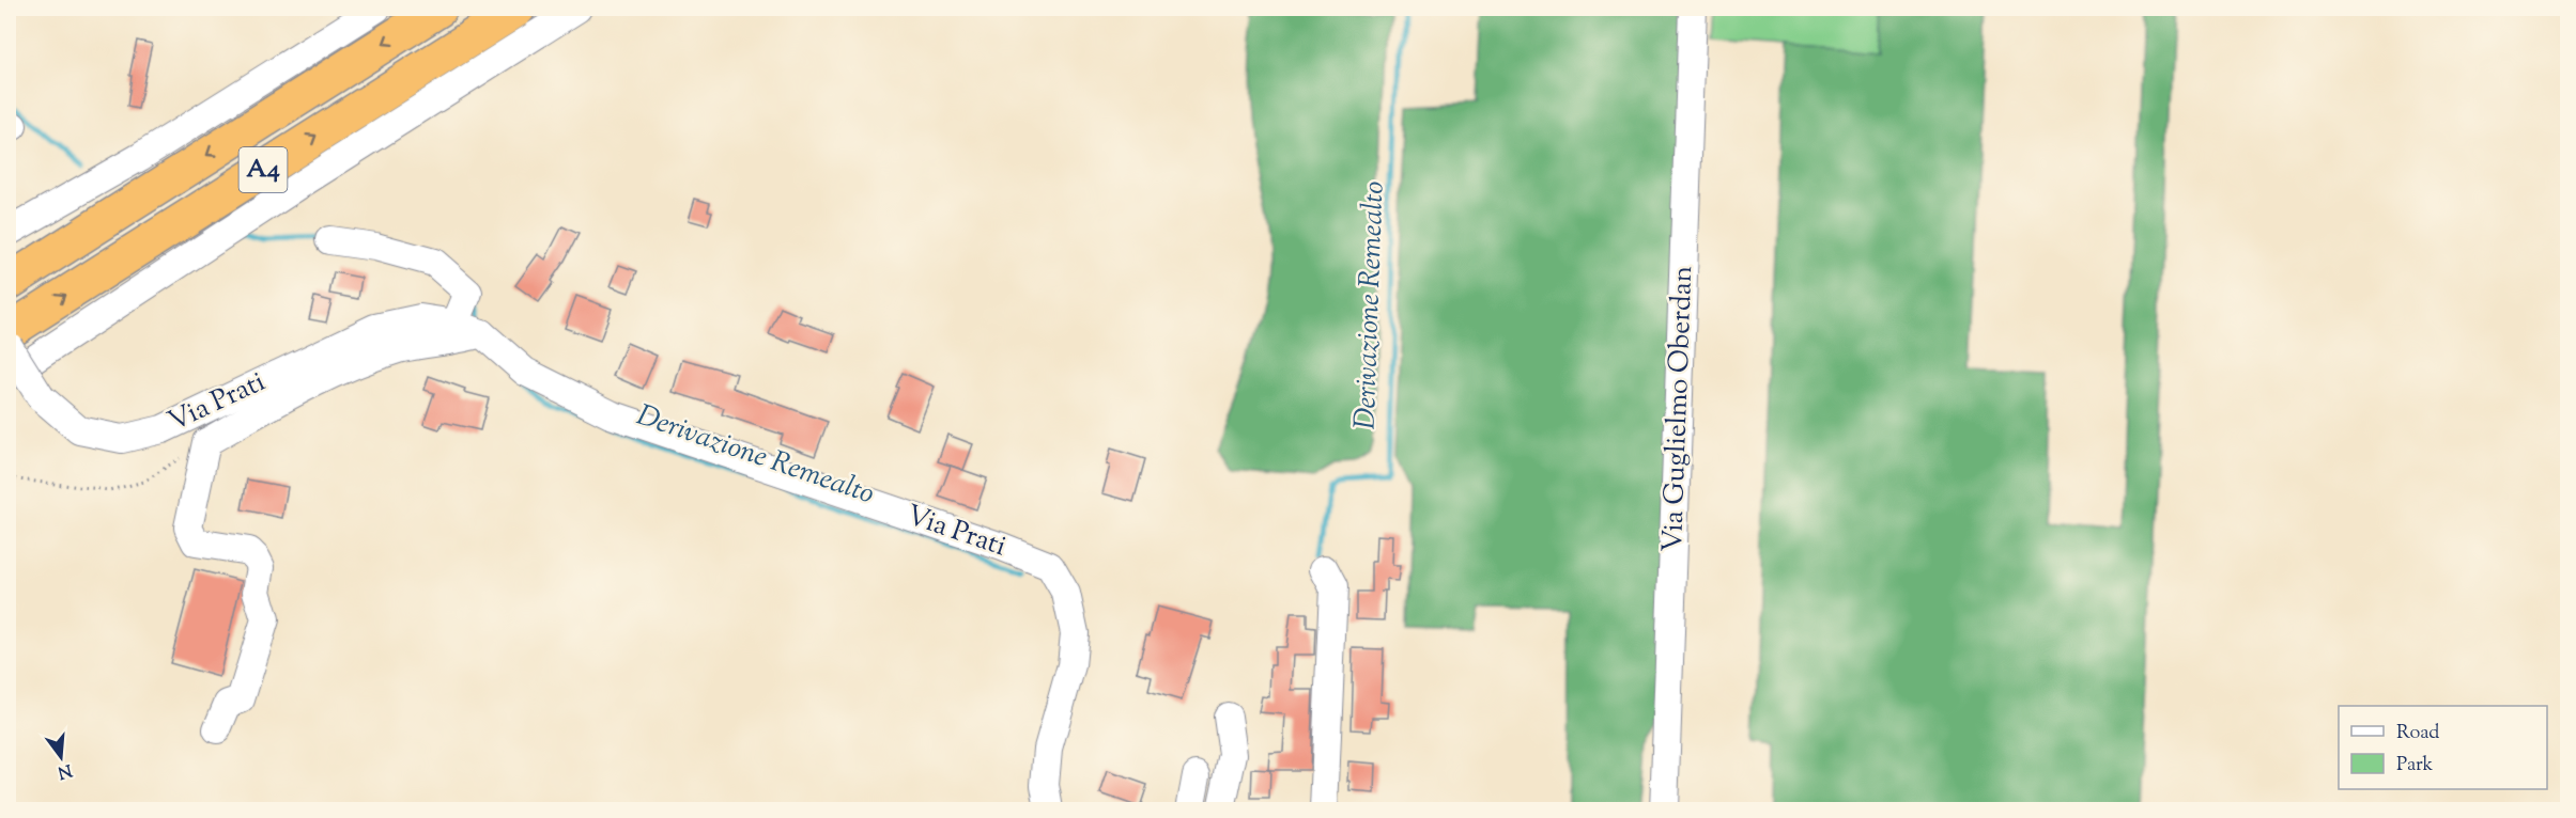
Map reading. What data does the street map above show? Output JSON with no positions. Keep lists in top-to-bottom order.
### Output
{
  "streets": {
    "highway": ["A4"],
    "street": ["Via Prati", "Via Guglielmo Oberdan"]
  },
  "water": ["Derivazione Remealto"],
  "legend": ["Road", "Park"],
  "north": "bottom"
}
